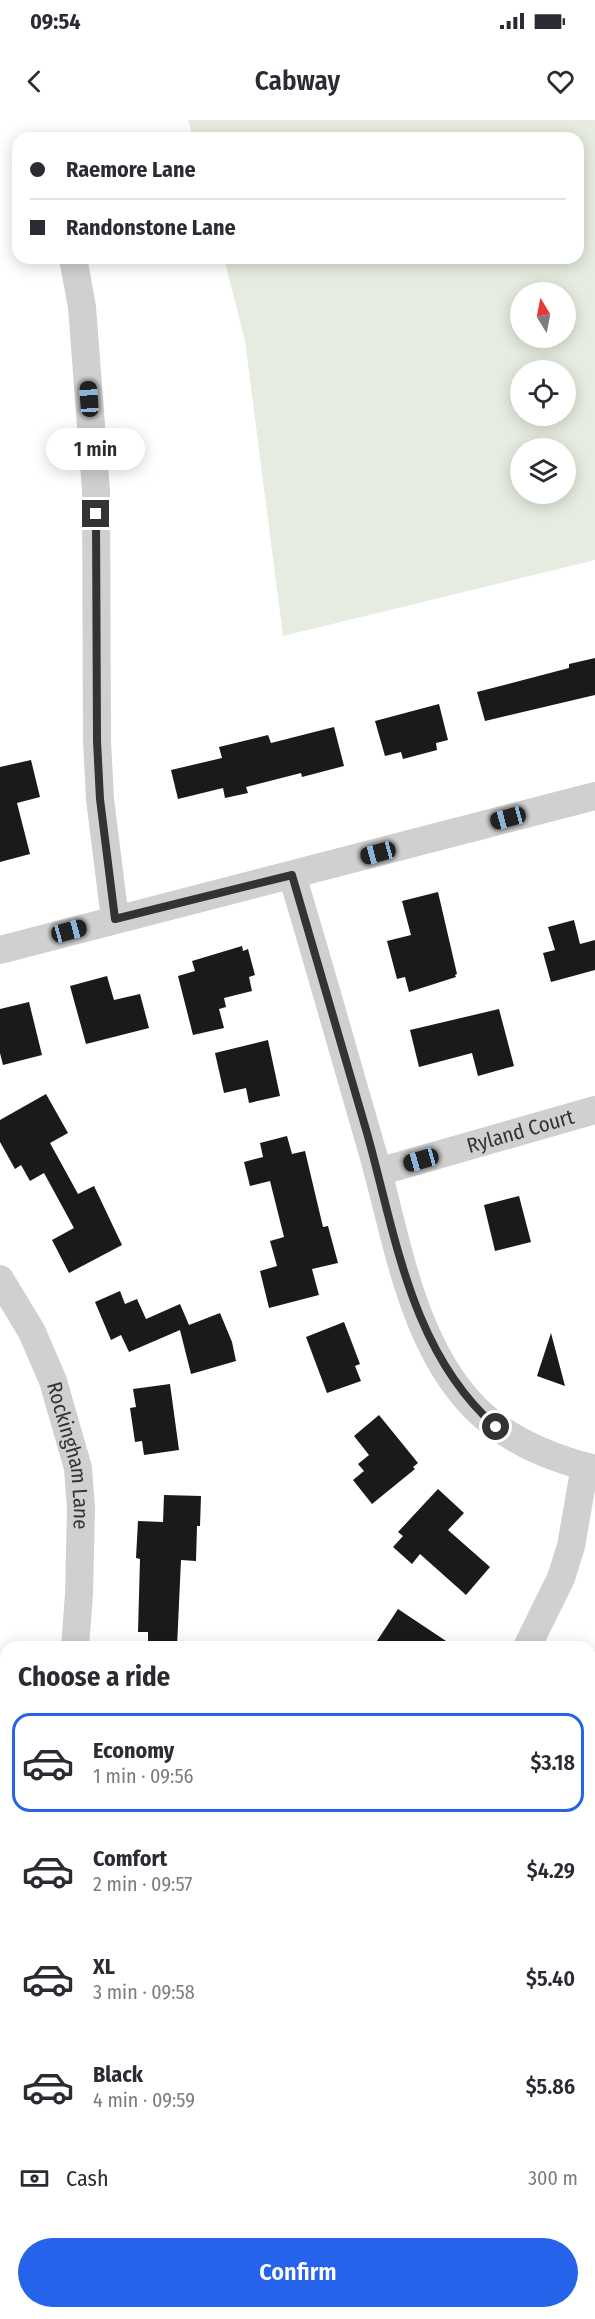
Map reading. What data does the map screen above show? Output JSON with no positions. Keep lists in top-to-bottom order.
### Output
{
  "streets": {
    "street": ["Ryland Court", "Rockingham Lane"]
  },
  "north": "top",
  "page": {
    "status": "09:54",
    "header": "Cabway",
    "banner": ["Raemore Lane", "Randonstone Lane"],
    "bubble": "1 min",
    "heading": "Choose a ride",
    "list": [
      {
        "name": "Economy",
        "note": "1 min · 09:56",
        "value": "$3.18"
      },
      {
        "name": "Comfort",
        "note": "2 min · 09:57",
        "value": "$4.29"
      },
      {
        "name": "XL",
        "note": "3 min · 09:58",
        "value": "$5.40"
      },
      {
        "name": "Black",
        "note": "4 min · 09:59",
        "value": "$5.86"
      }
    ],
    "pay": ["Cash", "300 m"],
    "buttons": "Confirm"
  }
}
